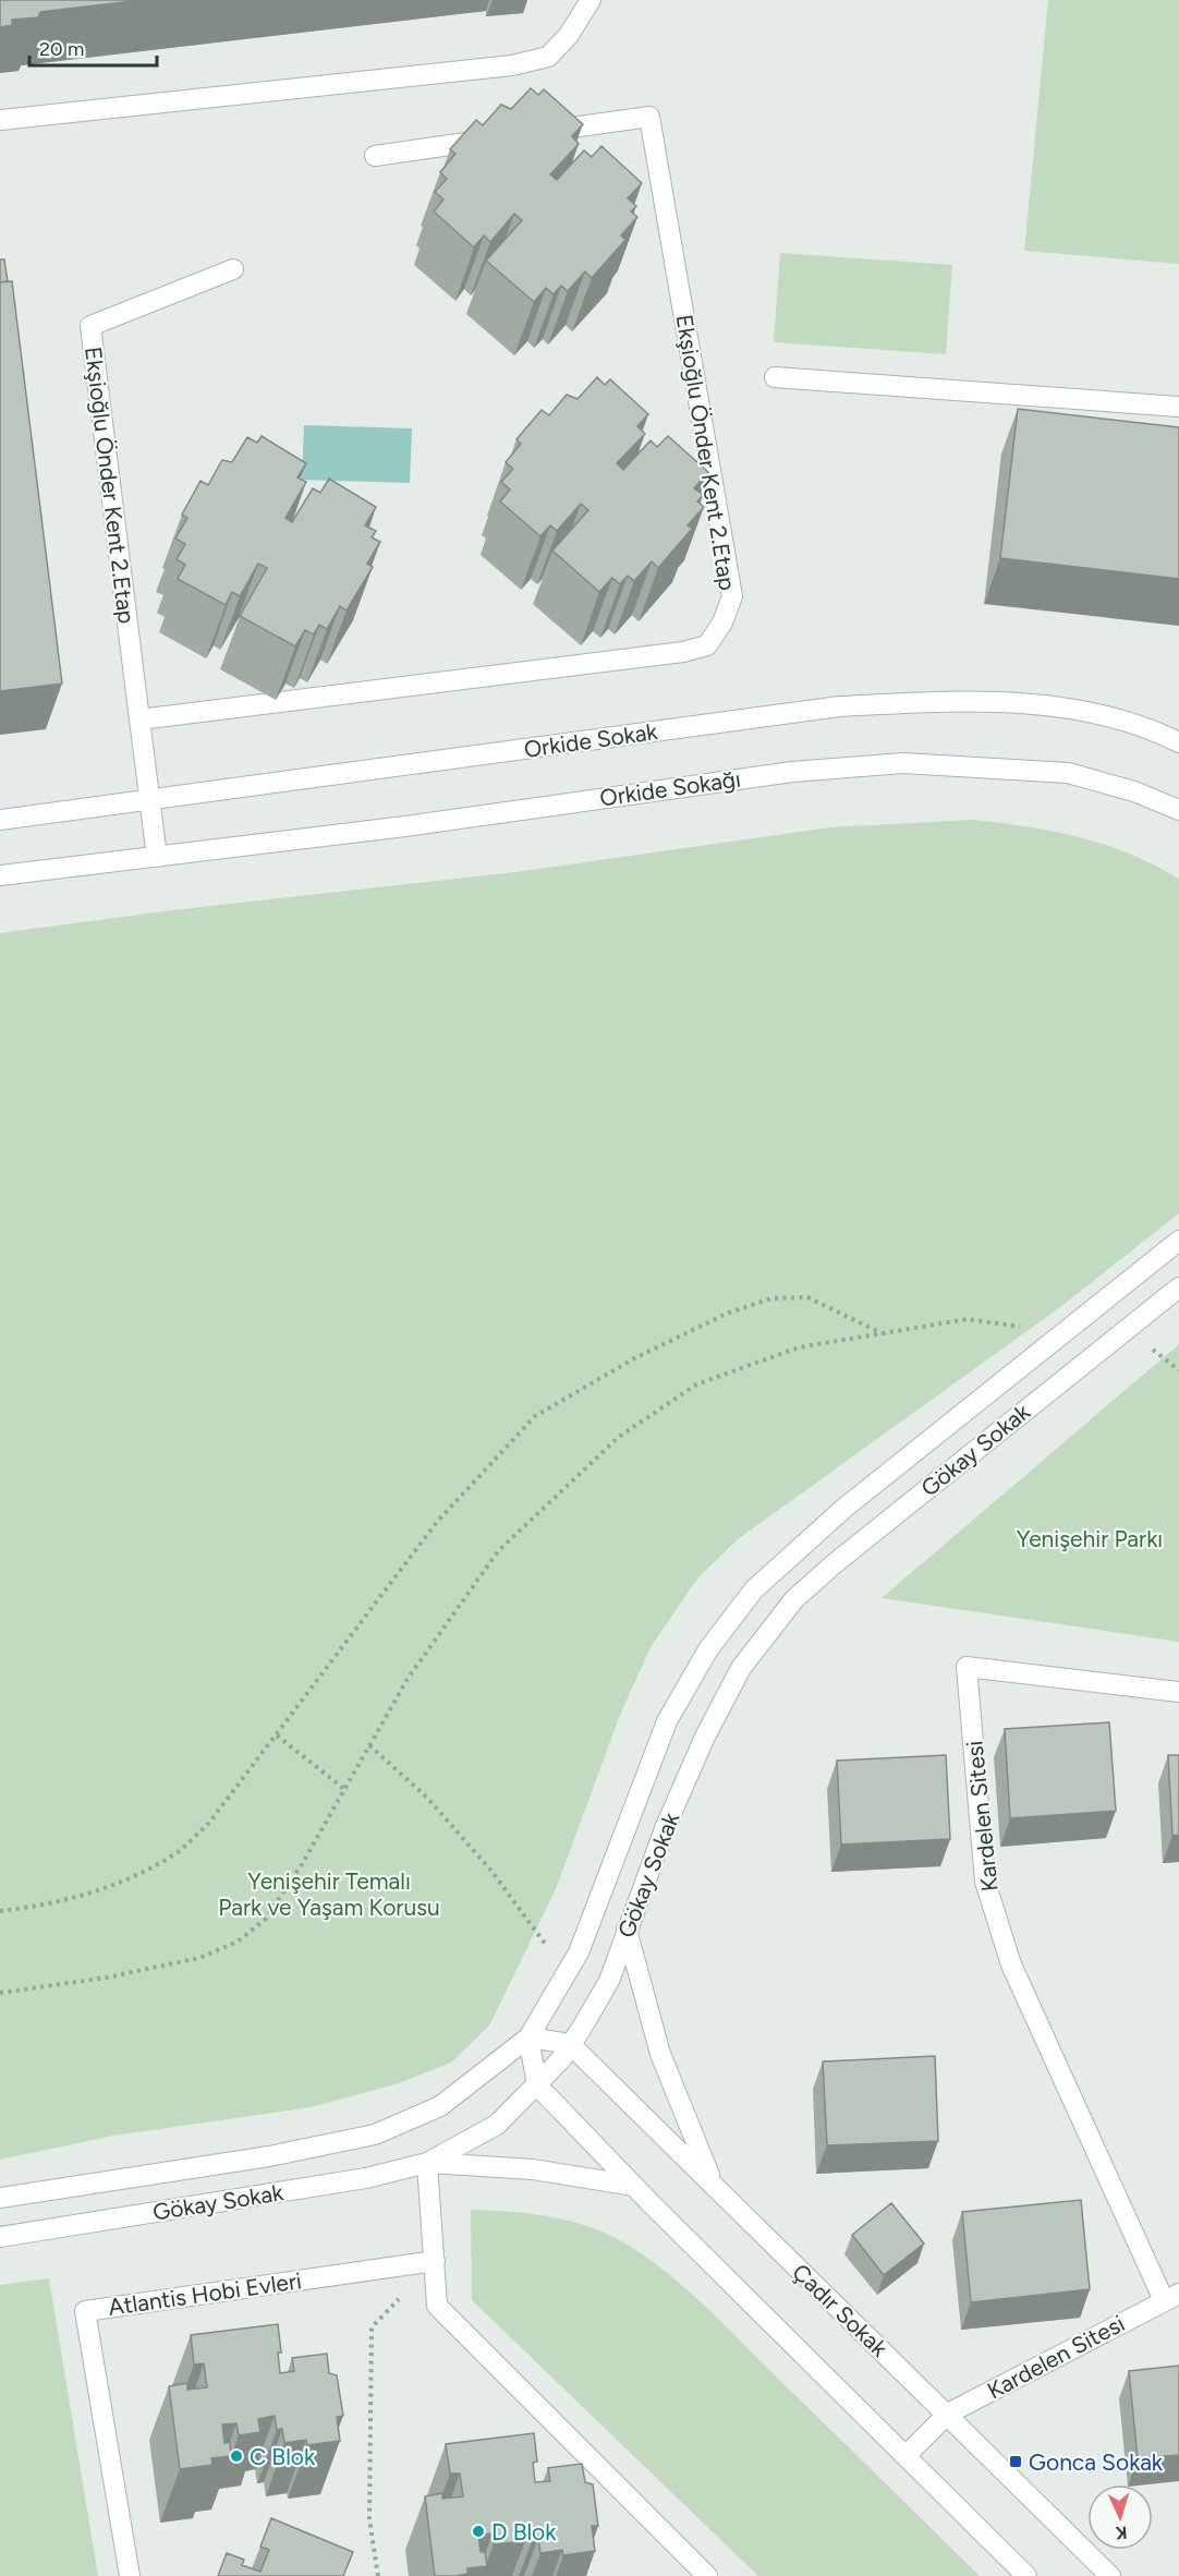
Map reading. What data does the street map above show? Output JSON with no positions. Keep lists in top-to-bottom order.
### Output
{
  "streets": {
    "street": [
      "Ekşioğlu Önder Kent 2.Etap",
      "Orkide Sokak",
      "Orkide Sokağı",
      "Gökay Sokak",
      "Kardelen Sitesi",
      "Atlantis Hobi Evleri",
      "Çadır Sokak"
    ]
  },
  "crossings": [
    ["Ekşioğlu Önder Kent 2.Etap", "Orkide Sokak"],
    ["Gökay Sokak", "Çadır Sokak"],
    ["Kardelen Sitesi", "Çadır Sokak"]
  ],
  "parks": ["Yenişehir Parkı", "Yenişehir Temalı Park ve Yaşam Korusu"],
  "places": {
    "other": ["C Blok", "D Blok"],
    "transit": ["Gonca Sokak"]
  },
  "scale_bar": "20 m",
  "north": "bottom"
}
